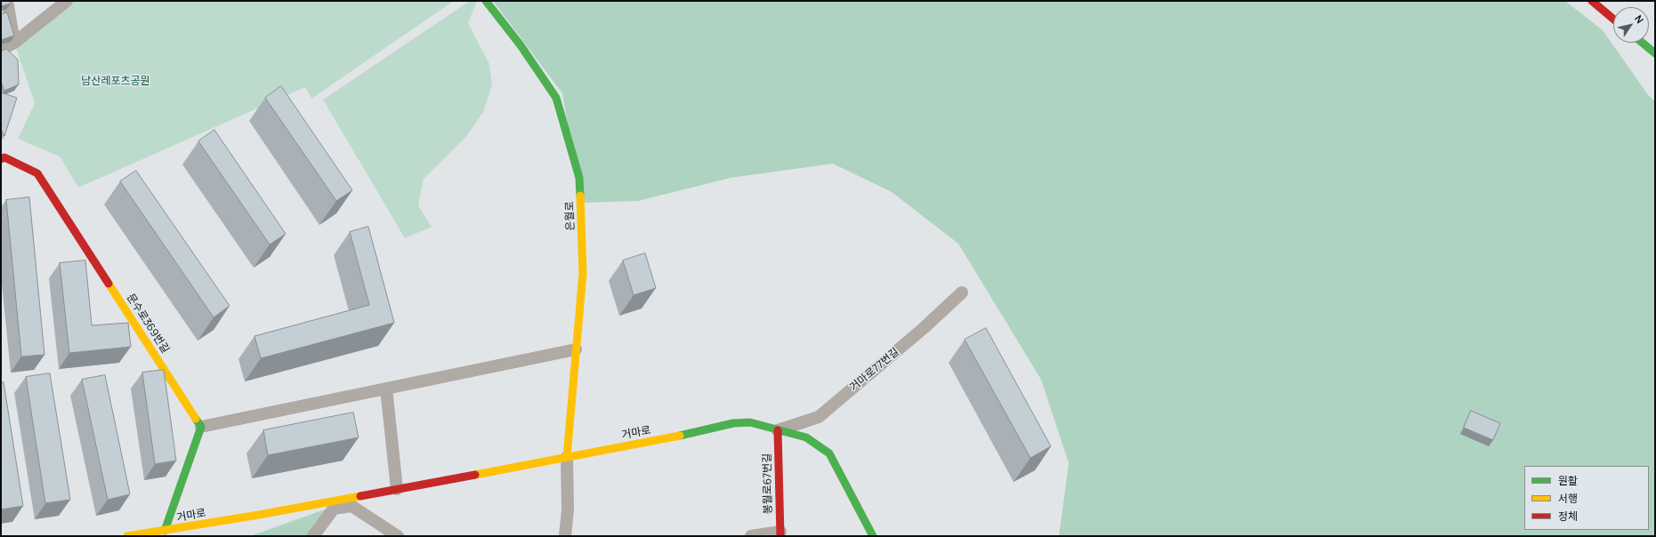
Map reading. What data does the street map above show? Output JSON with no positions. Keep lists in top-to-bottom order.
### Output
{
  "streets": {
    "street": [
      "은월로",
      "문수로369번길",
      "거마로77번길",
      "거마로",
      "봉월로67번길"
    ]
  },
  "crossings": [
    ["은월로", "거마로"],
    ["거마로77번길", "거마로"],
    ["거마로77번길", "봉월로67번길"],
    ["거마로", "봉월로67번길"]
  ],
  "parks": ["남산레포츠공원"],
  "legend": ["원활", "서행", "정체"],
  "north": "top right"
}
